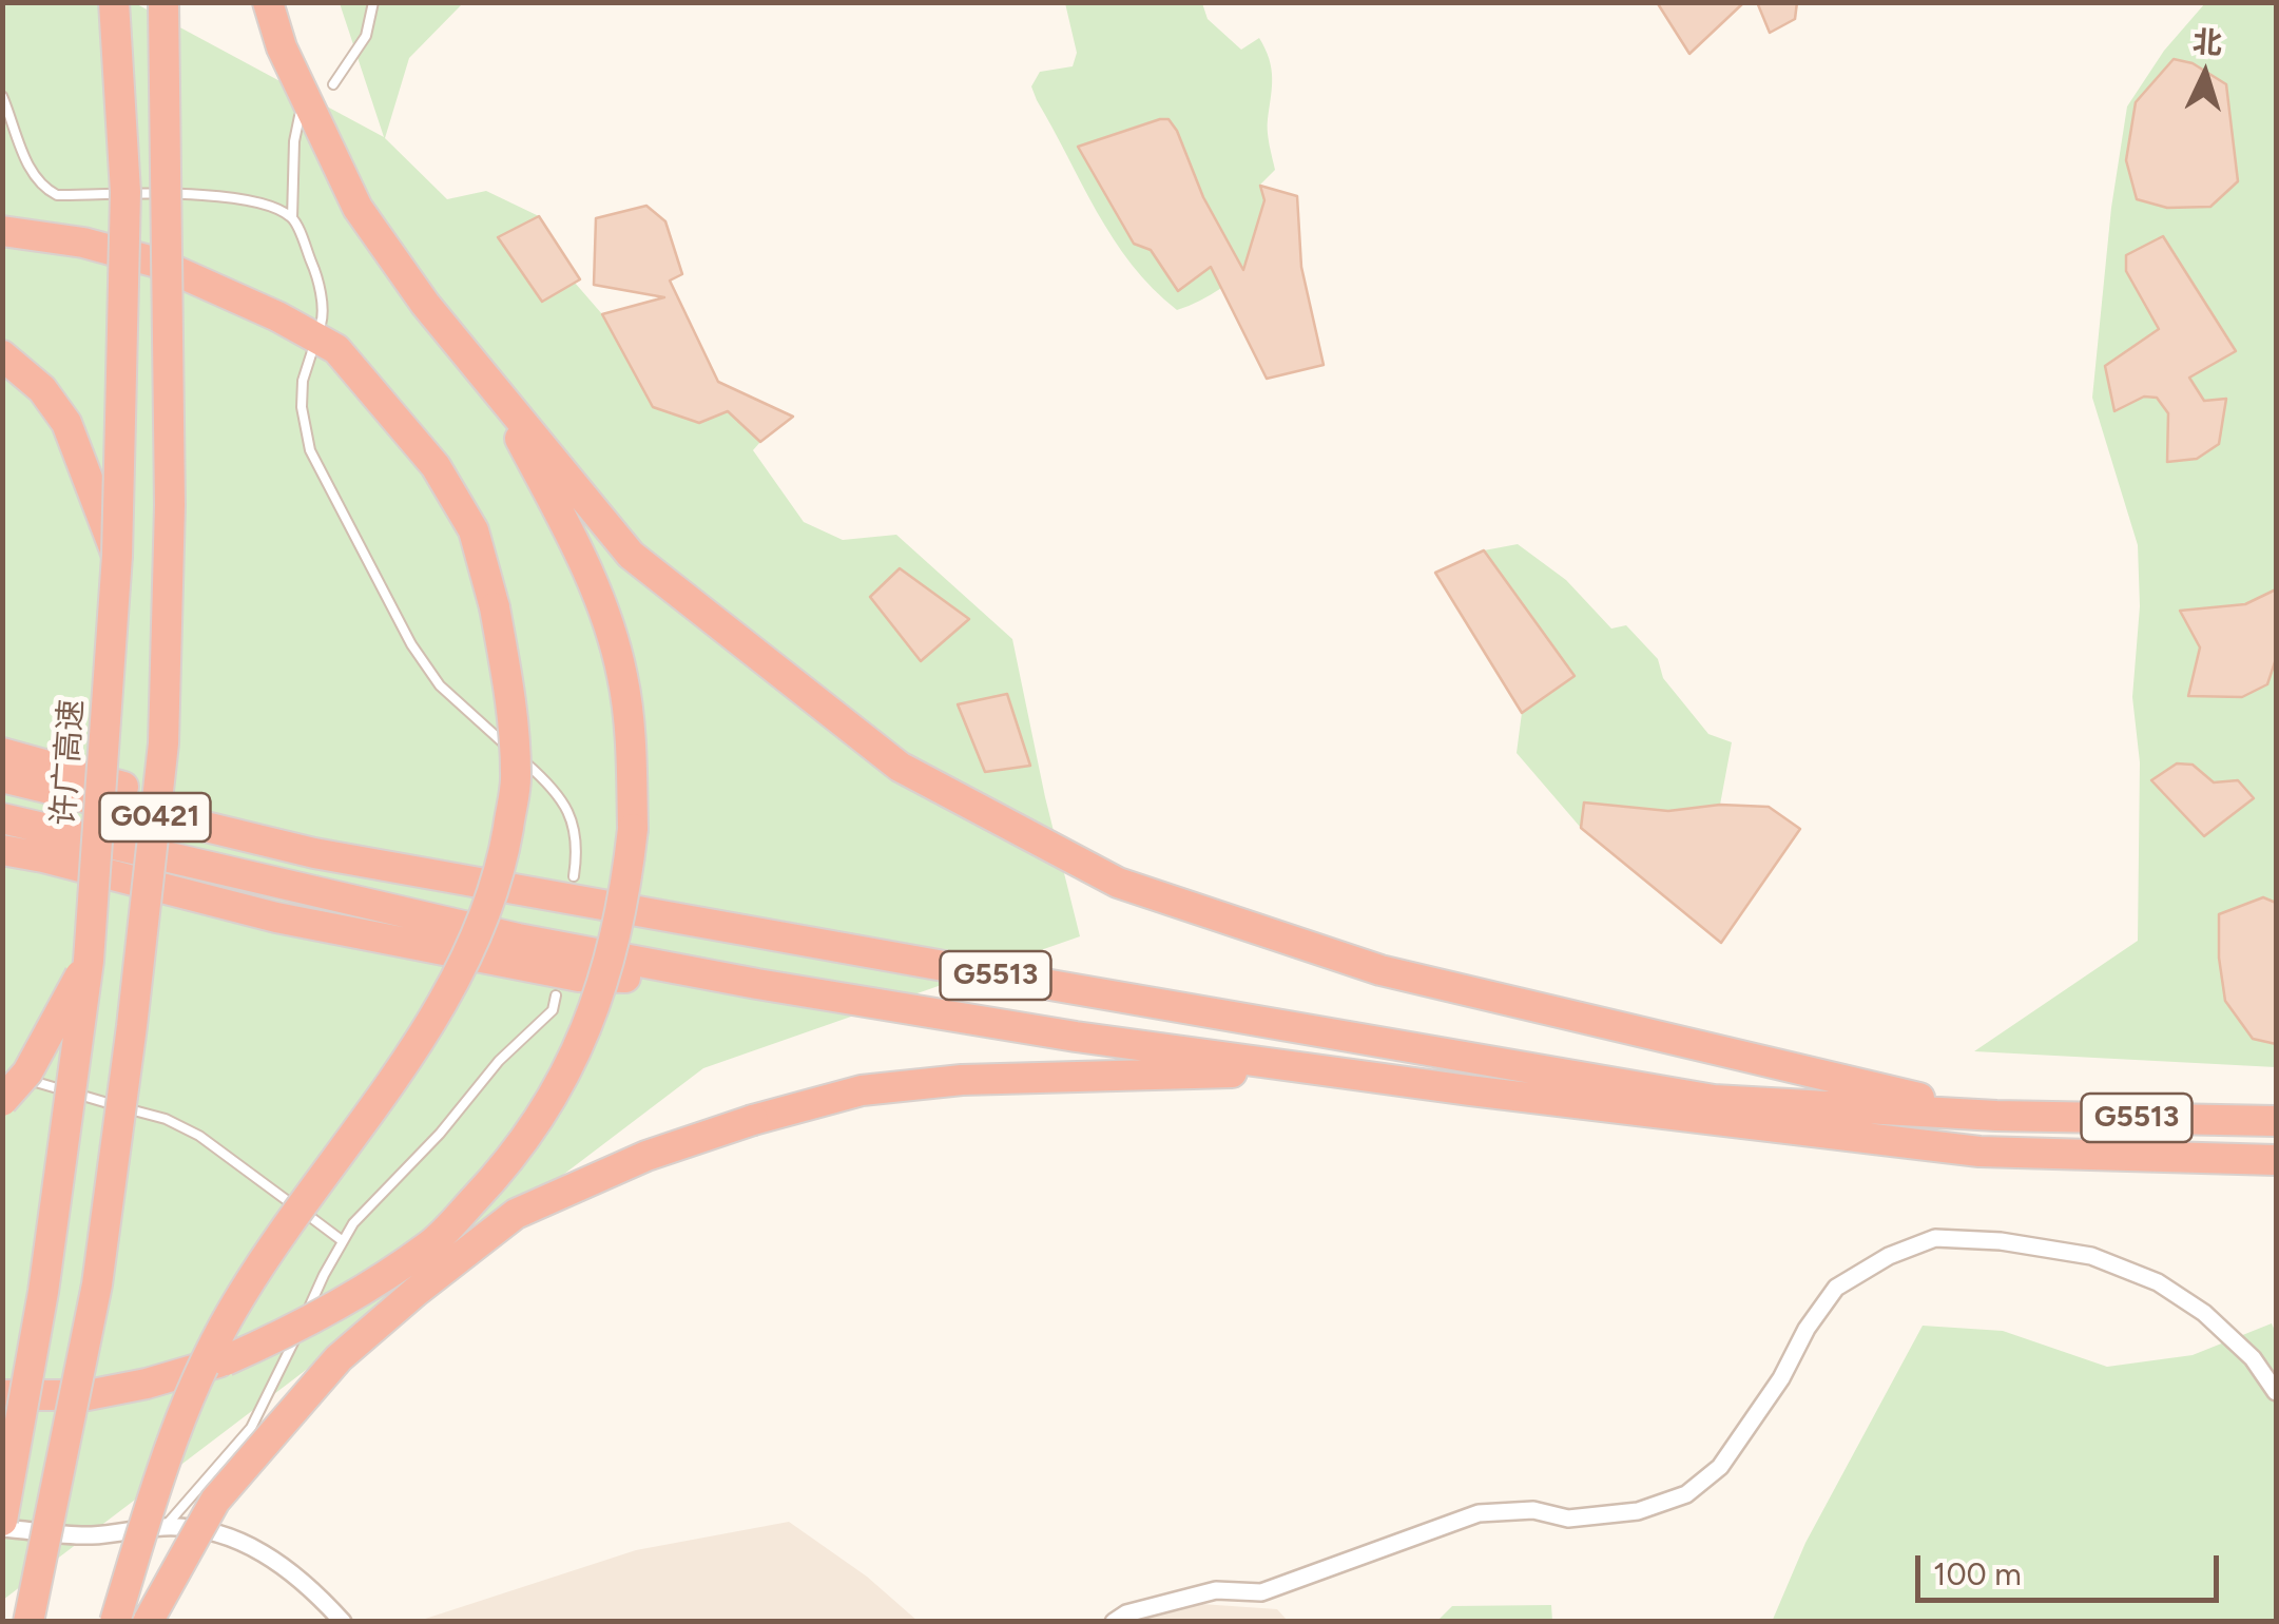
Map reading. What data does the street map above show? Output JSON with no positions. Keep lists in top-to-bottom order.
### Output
{
  "streets": {
    "highway": ["许广高速", "G0421", "G5513"]
  },
  "scale_bar": "100 m",
  "north": "top"
}
